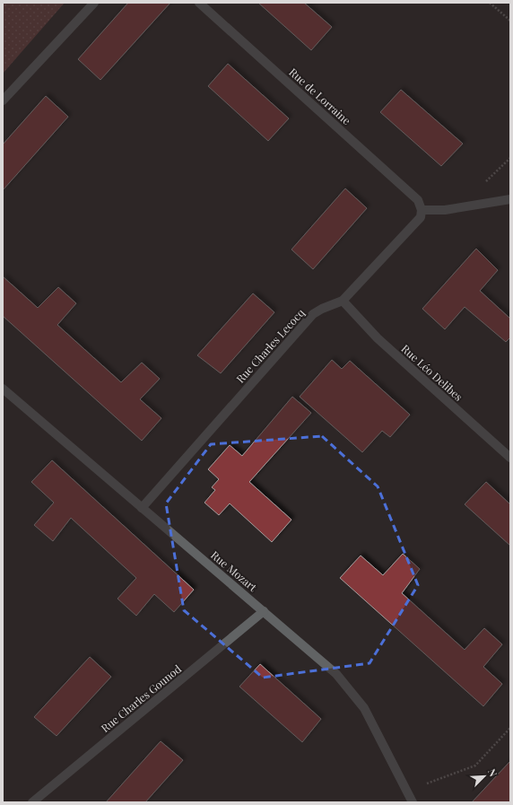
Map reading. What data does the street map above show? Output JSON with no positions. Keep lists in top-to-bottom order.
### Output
{
  "streets": {
    "street": [
      "Rue de Lorraine",
      "Rue Charles Lecocq",
      "Rue Léo Delibes",
      "Rue Mozart",
      "Rue Charles Gounod"
    ]
  },
  "crossings": [
    ["Rue de Lorraine", "Rue Charles Lecocq"],
    ["Rue Charles Lecocq", "Rue Léo Delibes"],
    ["Rue Charles Lecocq", "Rue Mozart"],
    ["Rue Mozart", "Rue Charles Gounod"]
  ],
  "north": "top right"
}
